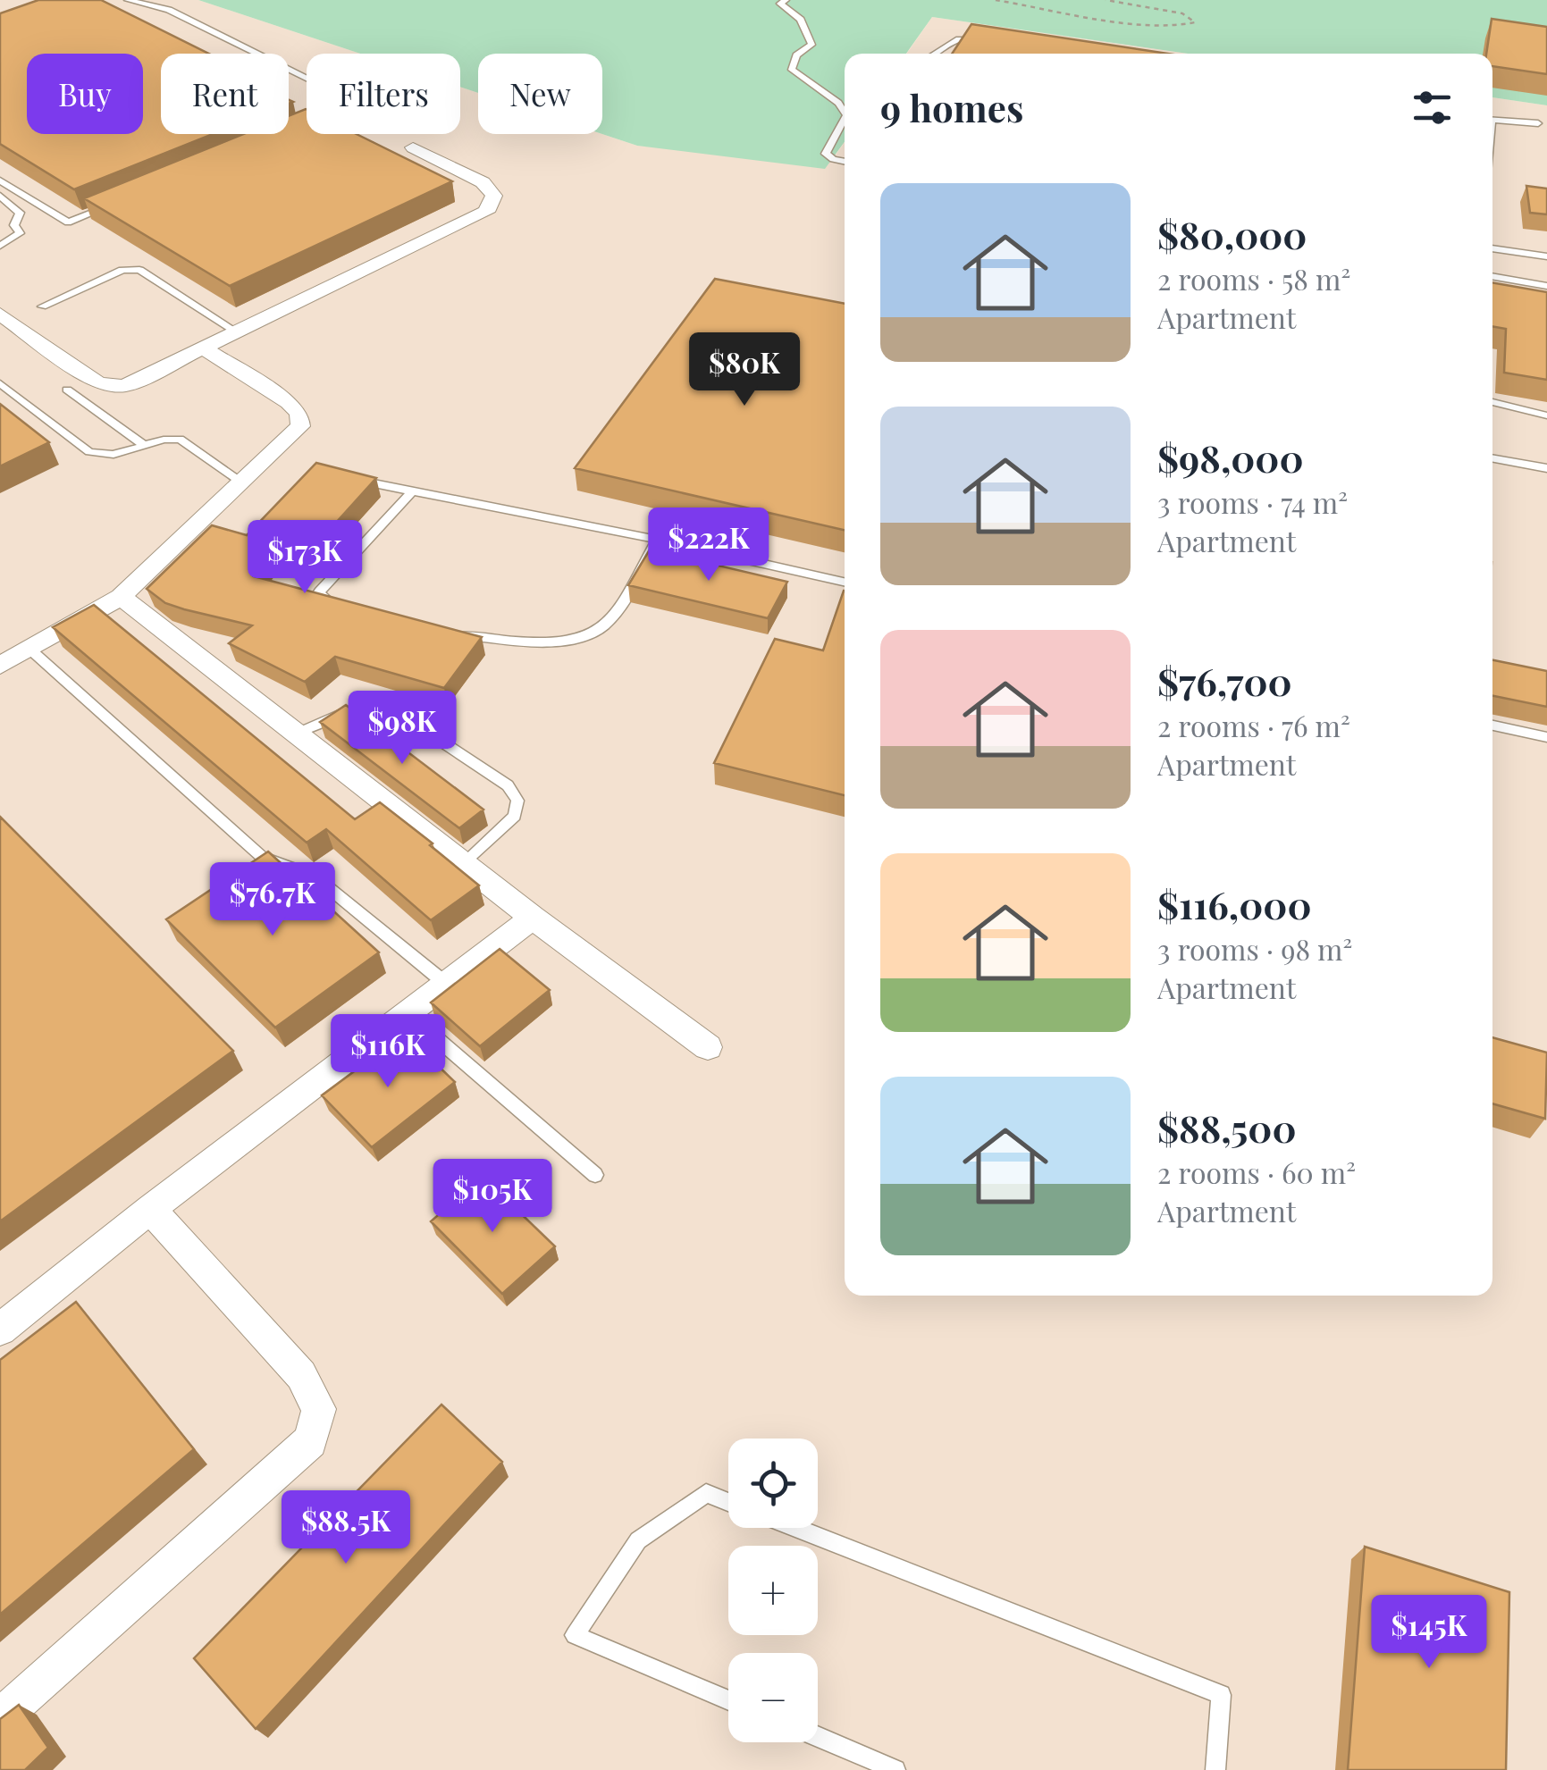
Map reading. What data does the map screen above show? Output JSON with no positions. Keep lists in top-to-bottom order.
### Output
{
  "page": {
    "chip": [
      "Buy",
      "Rent",
      "Filters",
      "New"
    ],
    "heading": "9 homes",
    "list": [
      {
        "name": "$80,000",
        "note": "2 rooms · 58 m² · Apartment"
      },
      {
        "name": "$98,000",
        "note": "3 rooms · 74 m² · Apartment"
      },
      {
        "name": "$76,700",
        "note": "2 rooms · 76 m² · Apartment"
      },
      {
        "name": "$116,000",
        "note": "3 rooms · 98 m² · Apartment"
      },
      {
        "name": "$88,500",
        "note": "2 rooms · 60 m² · Apartment"
      }
    ],
    "price": [
      "$80K",
      "$222K",
      "$173K",
      "$98K",
      "$76.7K",
      "$116K",
      "$105K",
      "$88.5K",
      "$145K"
    ],
    "map_buttons": ["+", "−"]
  }
}
